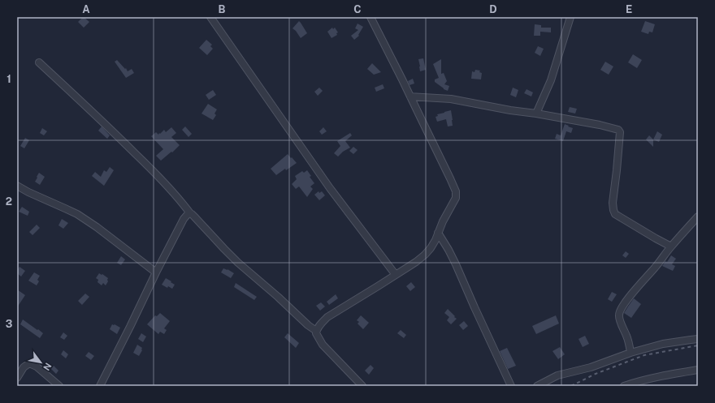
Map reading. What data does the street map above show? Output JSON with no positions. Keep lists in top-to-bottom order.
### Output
{
  "north": "bottom right",
  "grid": {
    "columns": [
      "A",
      "B",
      "C",
      "D",
      "E"
    ],
    "rows": ["1", "2", "3"]
  }
}
